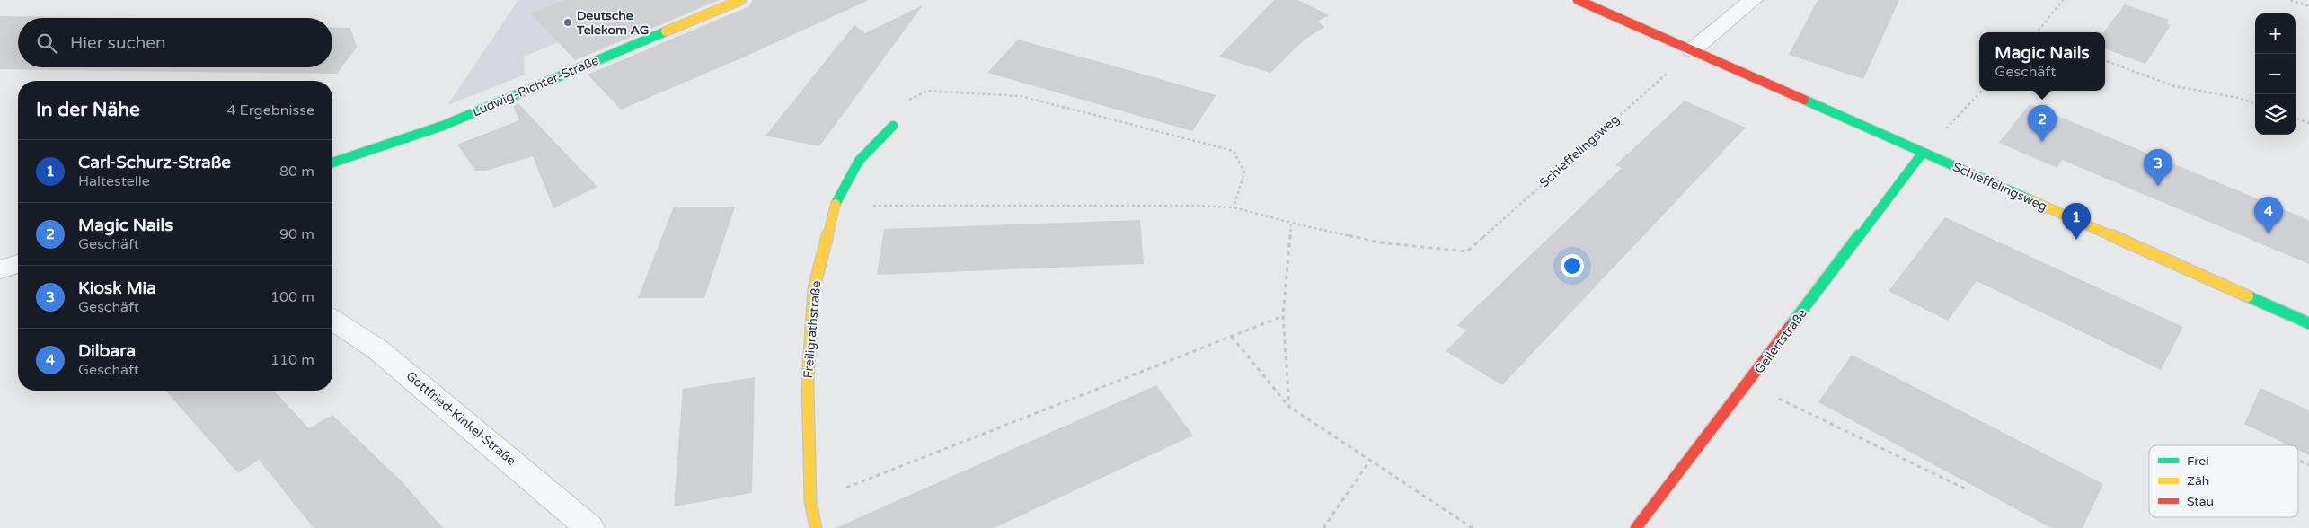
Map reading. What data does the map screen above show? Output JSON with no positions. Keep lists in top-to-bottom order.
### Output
{
  "streets": {
    "street": [
      "Ludwig-Richter-Straße",
      "Schieffelingsweg",
      "Freiligrathstraße",
      "Gellertstraße",
      "Gottfried-Kinkel-Straße"
    ]
  },
  "crossings": [
    ["Schieffelingsweg", "Gellertstraße"]
  ],
  "places": ["Deutsche Telekom AG"],
  "legend": ["Frei", "Zäh", "Stau"],
  "page": {
    "map_buttons": ["+", "−"],
    "search": "Hier suchen",
    "popup": ["Magic Nails", "Geschäft"],
    "heading": ["In der Nähe", "4 Ergebnisse"],
    "pins": [
      "2",
      "3",
      "4",
      "1"
    ],
    "list": [
      {
        "mark": "1",
        "name": "Carl-Schurz-Straße",
        "note": "Haltestelle",
        "value": "80 m"
      },
      {
        "mark": "2",
        "name": "Magic Nails",
        "note": "Geschäft",
        "value": "90 m"
      },
      {
        "mark": "3",
        "name": "Kiosk Mia",
        "note": "Geschäft",
        "value": "100 m"
      },
      {
        "mark": "4",
        "name": "Dilbara",
        "note": "Geschäft",
        "value": "110 m"
      }
    ]
  }
}
